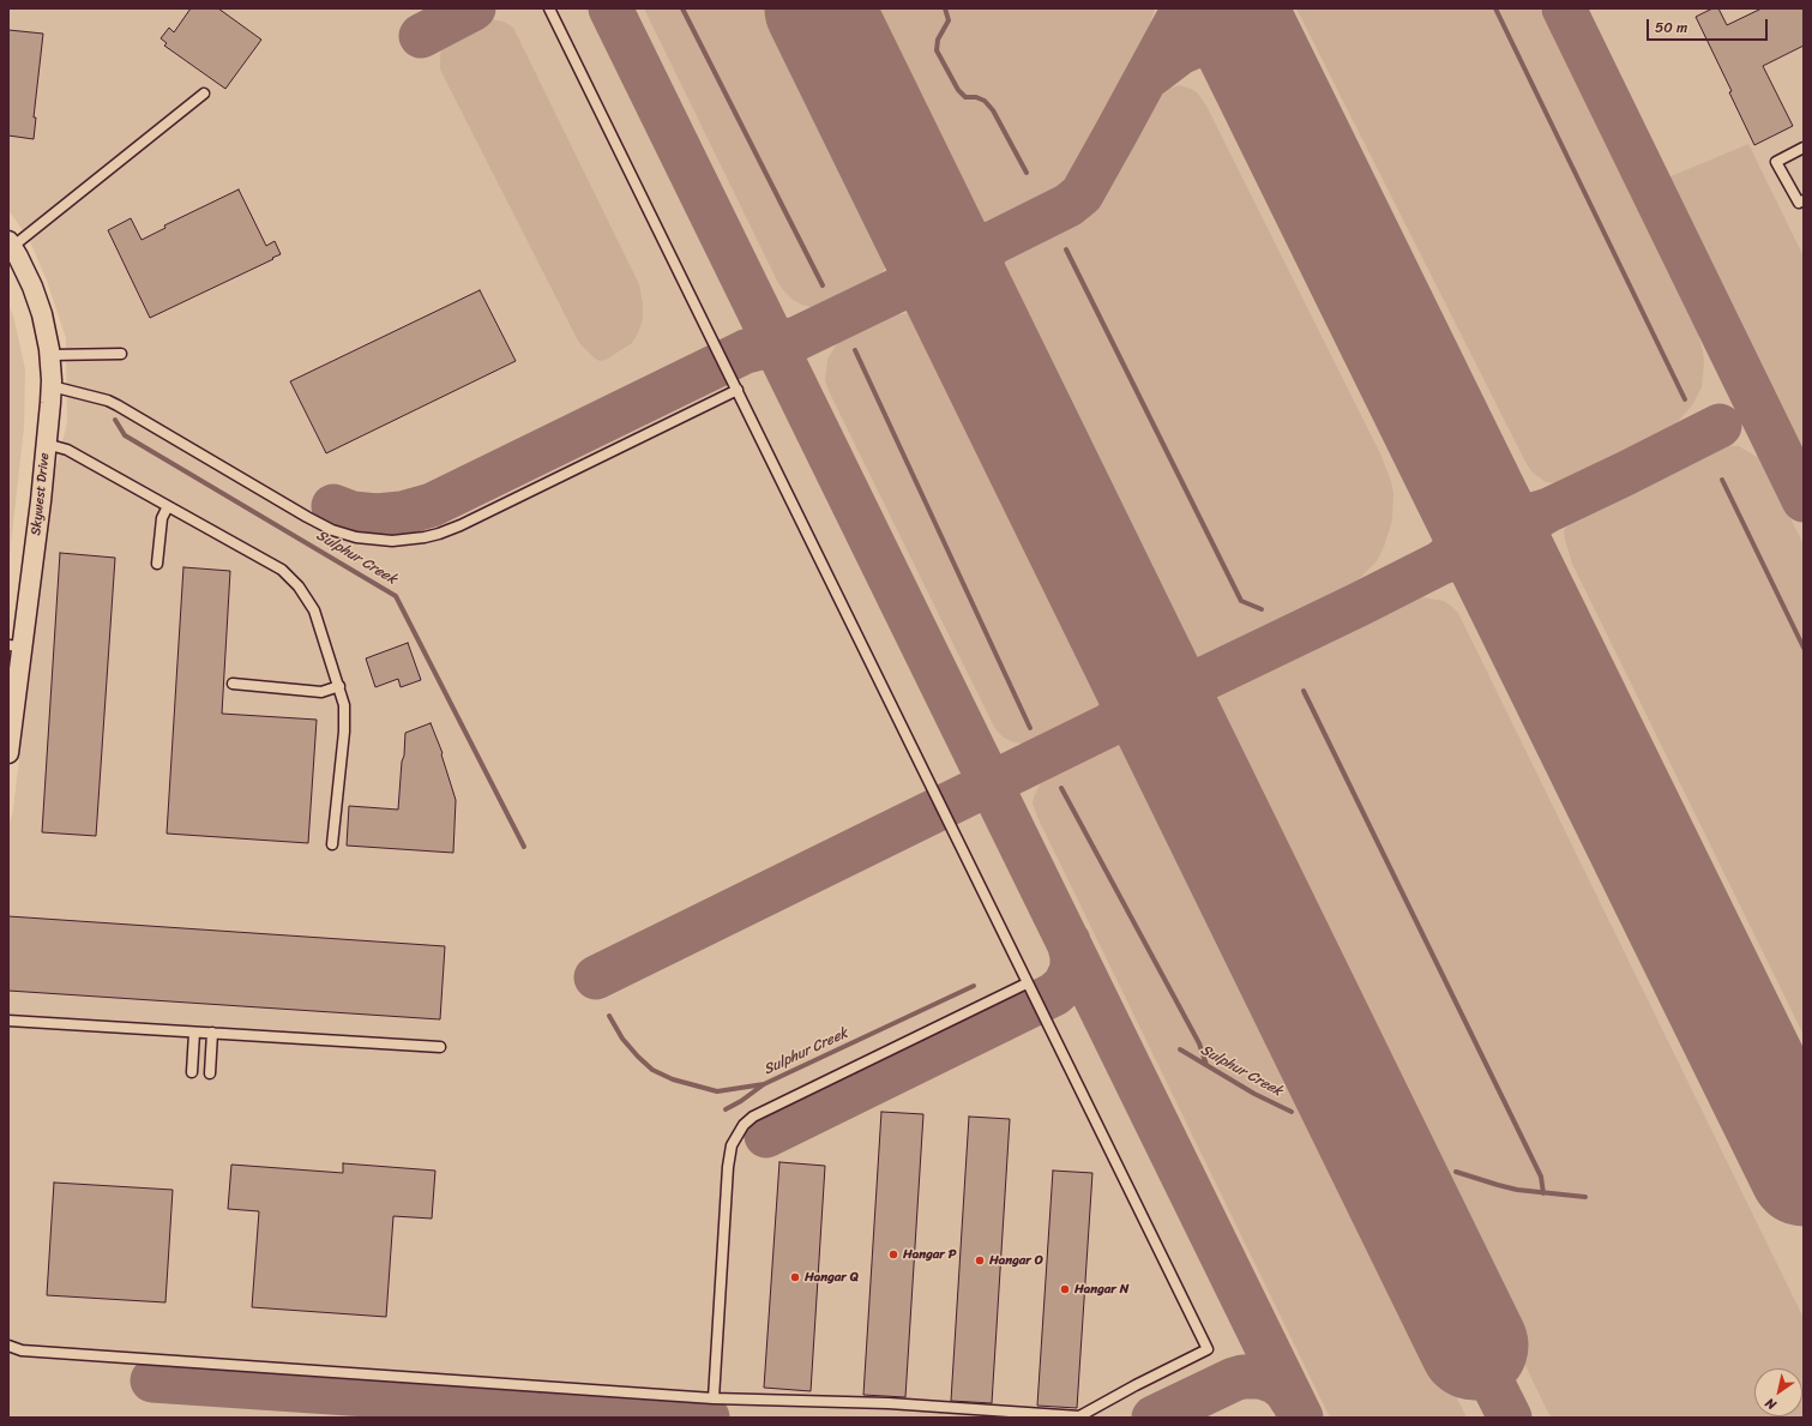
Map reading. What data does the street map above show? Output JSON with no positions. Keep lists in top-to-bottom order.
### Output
{
  "streets": {
    "street": ["Skywest Drive"]
  },
  "water": ["Sulphur Creek"],
  "places": [
    "Hangar P",
    "Hangar O",
    "Hangar Q",
    "Hangar N"
  ],
  "scale_bar": "50 m",
  "north": "bottom left"
}
